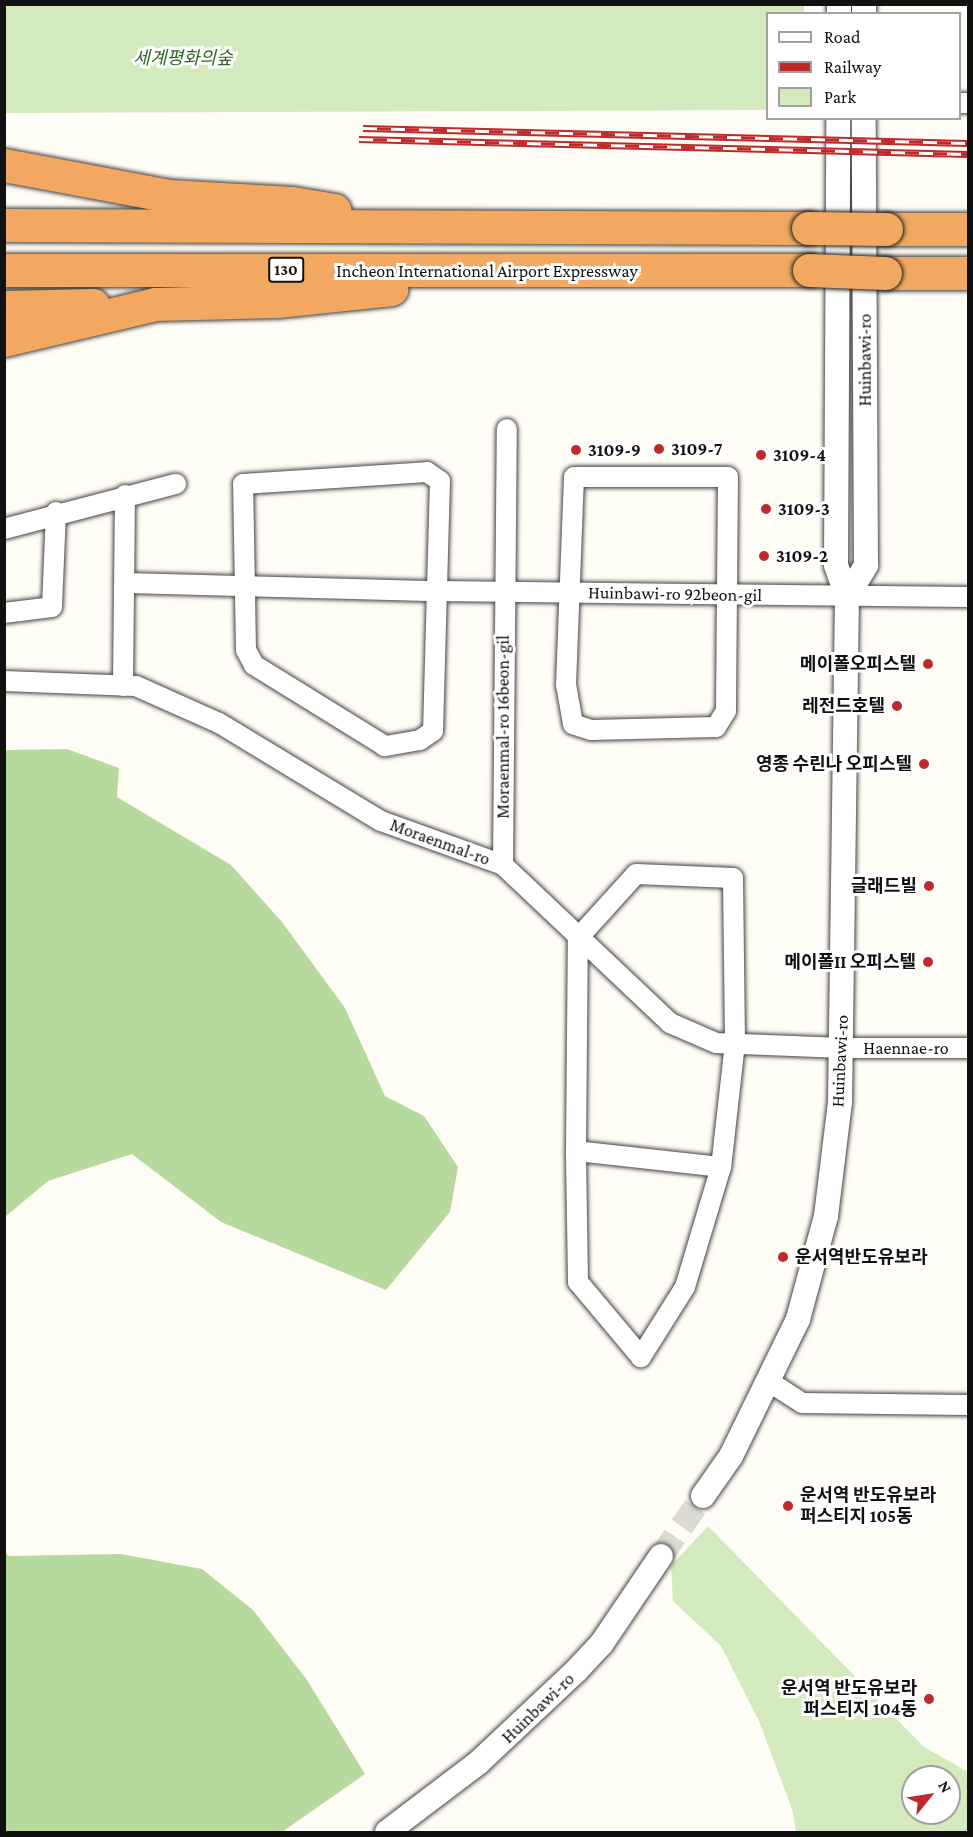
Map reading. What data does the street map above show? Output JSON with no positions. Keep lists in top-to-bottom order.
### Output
{
  "streets": {
    "highway": ["130", "Incheon International Airport Expressway"],
    "street": [
      "Huinbawi-ro",
      "Huinbawi-ro 92beon-gil",
      "Moraenmal-ro 16beon-gil",
      "Moraenmal-ro",
      "Haennae-ro"
    ]
  },
  "crossings": [
    ["Huinbawi-ro", "Huinbawi-ro 92beon-gil"],
    ["Huinbawi-ro", "Moraenmal-ro"],
    ["Huinbawi-ro", "Haennae-ro"],
    ["Huinbawi-ro 92beon-gil", "Moraenmal-ro 16beon-gil"],
    ["Moraenmal-ro 16beon-gil", "Moraenmal-ro"],
    ["Moraenmal-ro", "Haennae-ro"]
  ],
  "parks": ["세계평화의숲"],
  "places": [
    "3109-7",
    "3109-9",
    "3109-4",
    "3109-3",
    "3109-2",
    "메이폴오피스텔",
    "레전드호텔",
    "영종 수린나 오피스텔",
    "글래드빌",
    "메이폴II 오피스텔",
    "운서역반도유보라",
    "운서역 반도유보라 퍼스티지 105동",
    "운서역 반도유보라 퍼스티지 104동"
  ],
  "legend": ["Road", "Railway", "Park"],
  "north": "top right"
}
